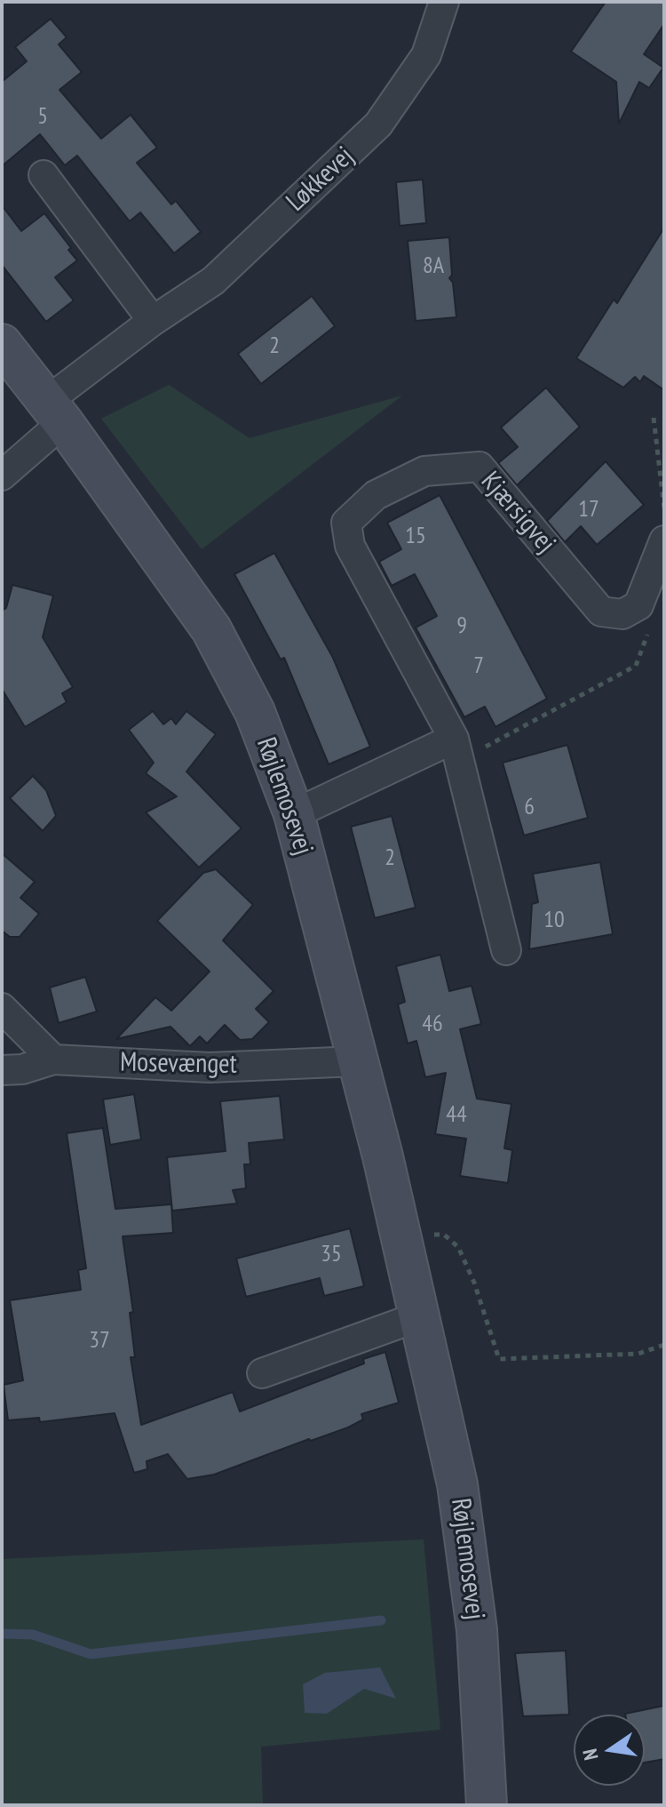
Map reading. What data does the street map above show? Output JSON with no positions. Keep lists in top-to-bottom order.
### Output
{
  "streets": {
    "street": [
      "Løkkevej",
      "Kjærsigvej",
      "Røjlemosevej",
      "Mosevænget"
    ]
  },
  "crossings": [
    ["Løkkevej", "Røjlemosevej"],
    ["Røjlemosevej", "Mosevænget"]
  ],
  "house_numbers": [
    "5",
    "8A",
    "2",
    "17",
    "15",
    "9",
    "7",
    "6",
    "2",
    "10",
    "46",
    "44",
    "35",
    "37"
  ],
  "north": "left"
}
